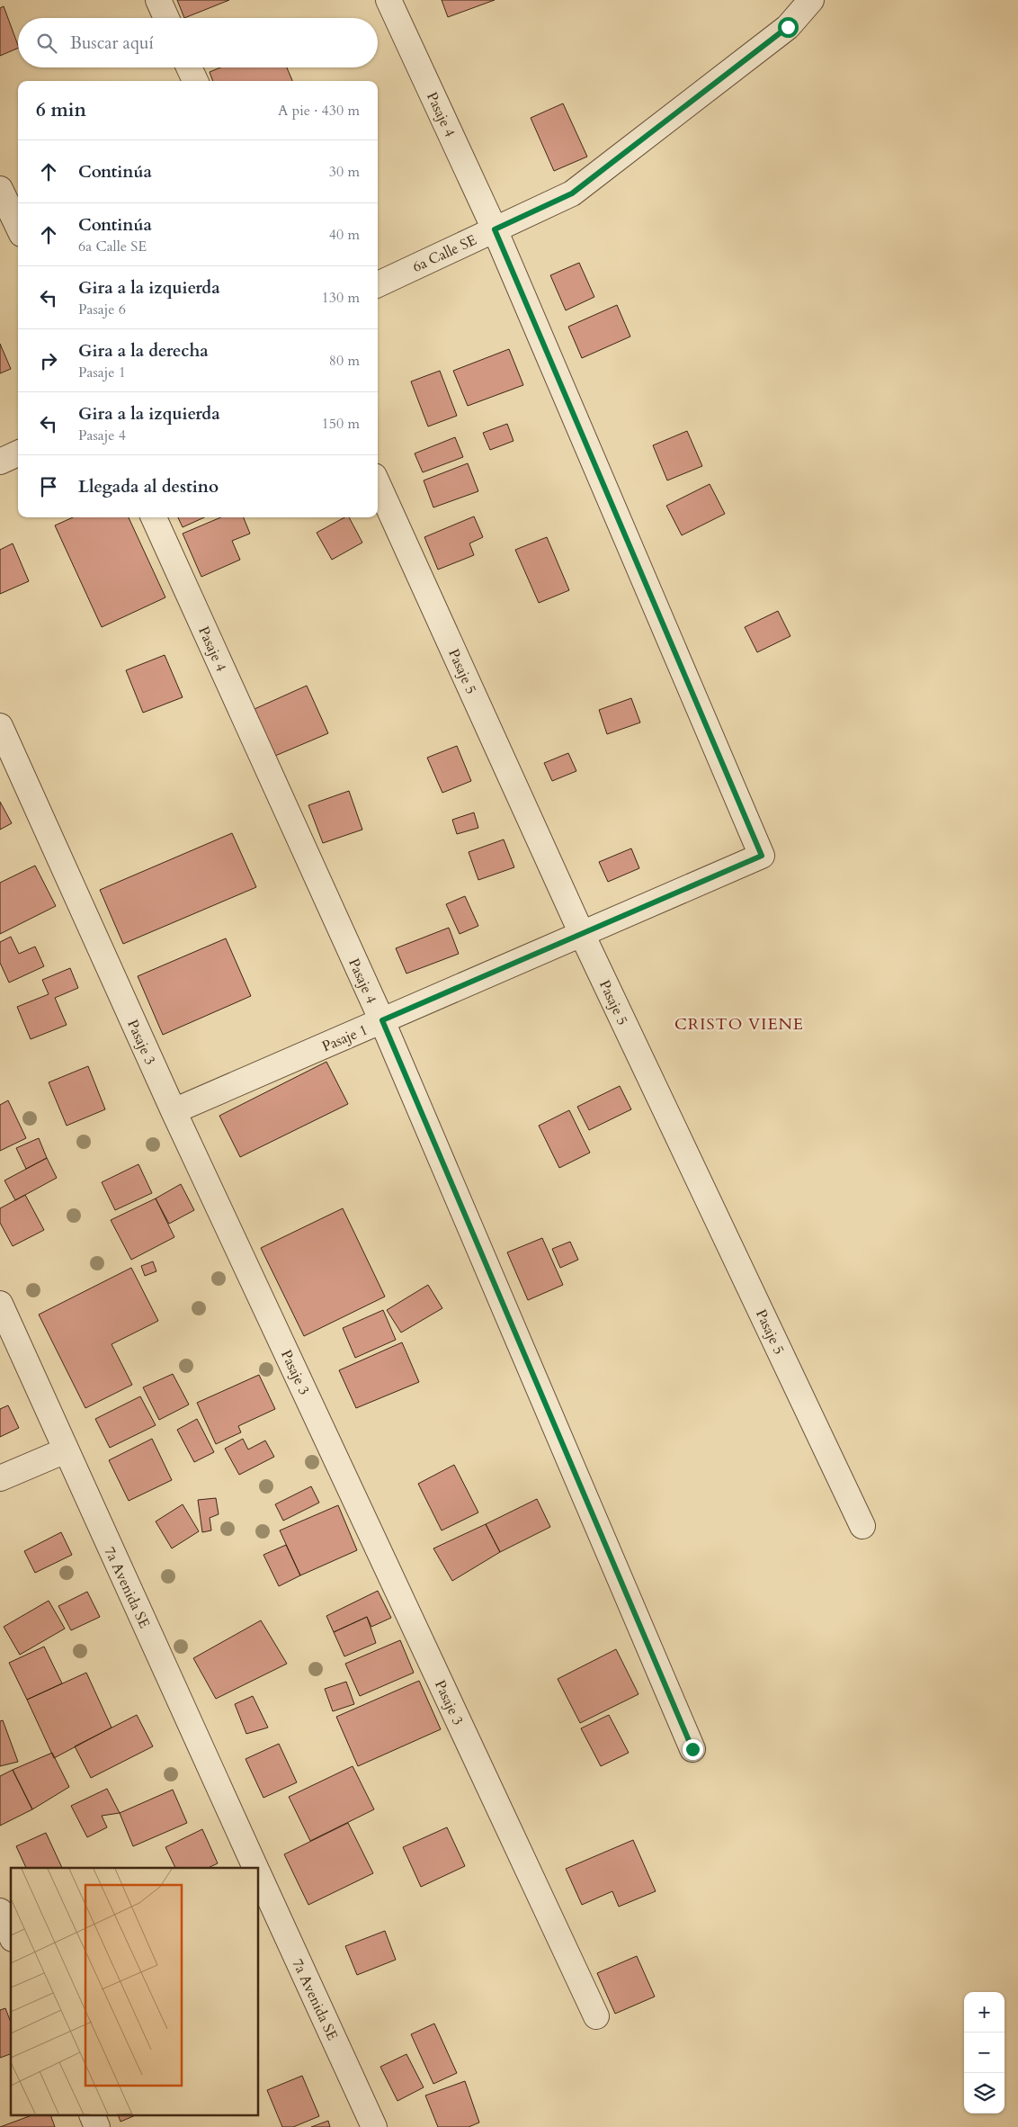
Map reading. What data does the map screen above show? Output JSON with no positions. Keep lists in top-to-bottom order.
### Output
{
  "streets": {
    "street": [
      "Pasaje 4",
      "6a Calle SE",
      "Pasaje 5",
      "Pasaje 1",
      "Pasaje 3",
      "7a Avenida SE"
    ]
  },
  "crossings": [
    ["Pasaje 4", "6a Calle SE"],
    ["Pasaje 4", "Pasaje 1"],
    ["Pasaje 5", "Pasaje 1"],
    ["Pasaje 1", "Pasaje 3"]
  ],
  "districts": ["CRISTO VIENE"],
  "page": {
    "search": "Buscar aquí",
    "heading": ["6 min", "A pie · 430 m"],
    "list": [
      ["Continúa", "30 m"],
      ["Continúa", "6a Calle SE", "40 m"],
      ["Gira a la izquierda", "Pasaje 6", "130 m"],
      ["Gira a la derecha", "Pasaje 1", "80 m"],
      ["Gira a la izquierda", "Pasaje 4", "150 m"],
      "Llegada al destino"
    ],
    "map_buttons": ["+", "−"]
  }
}
